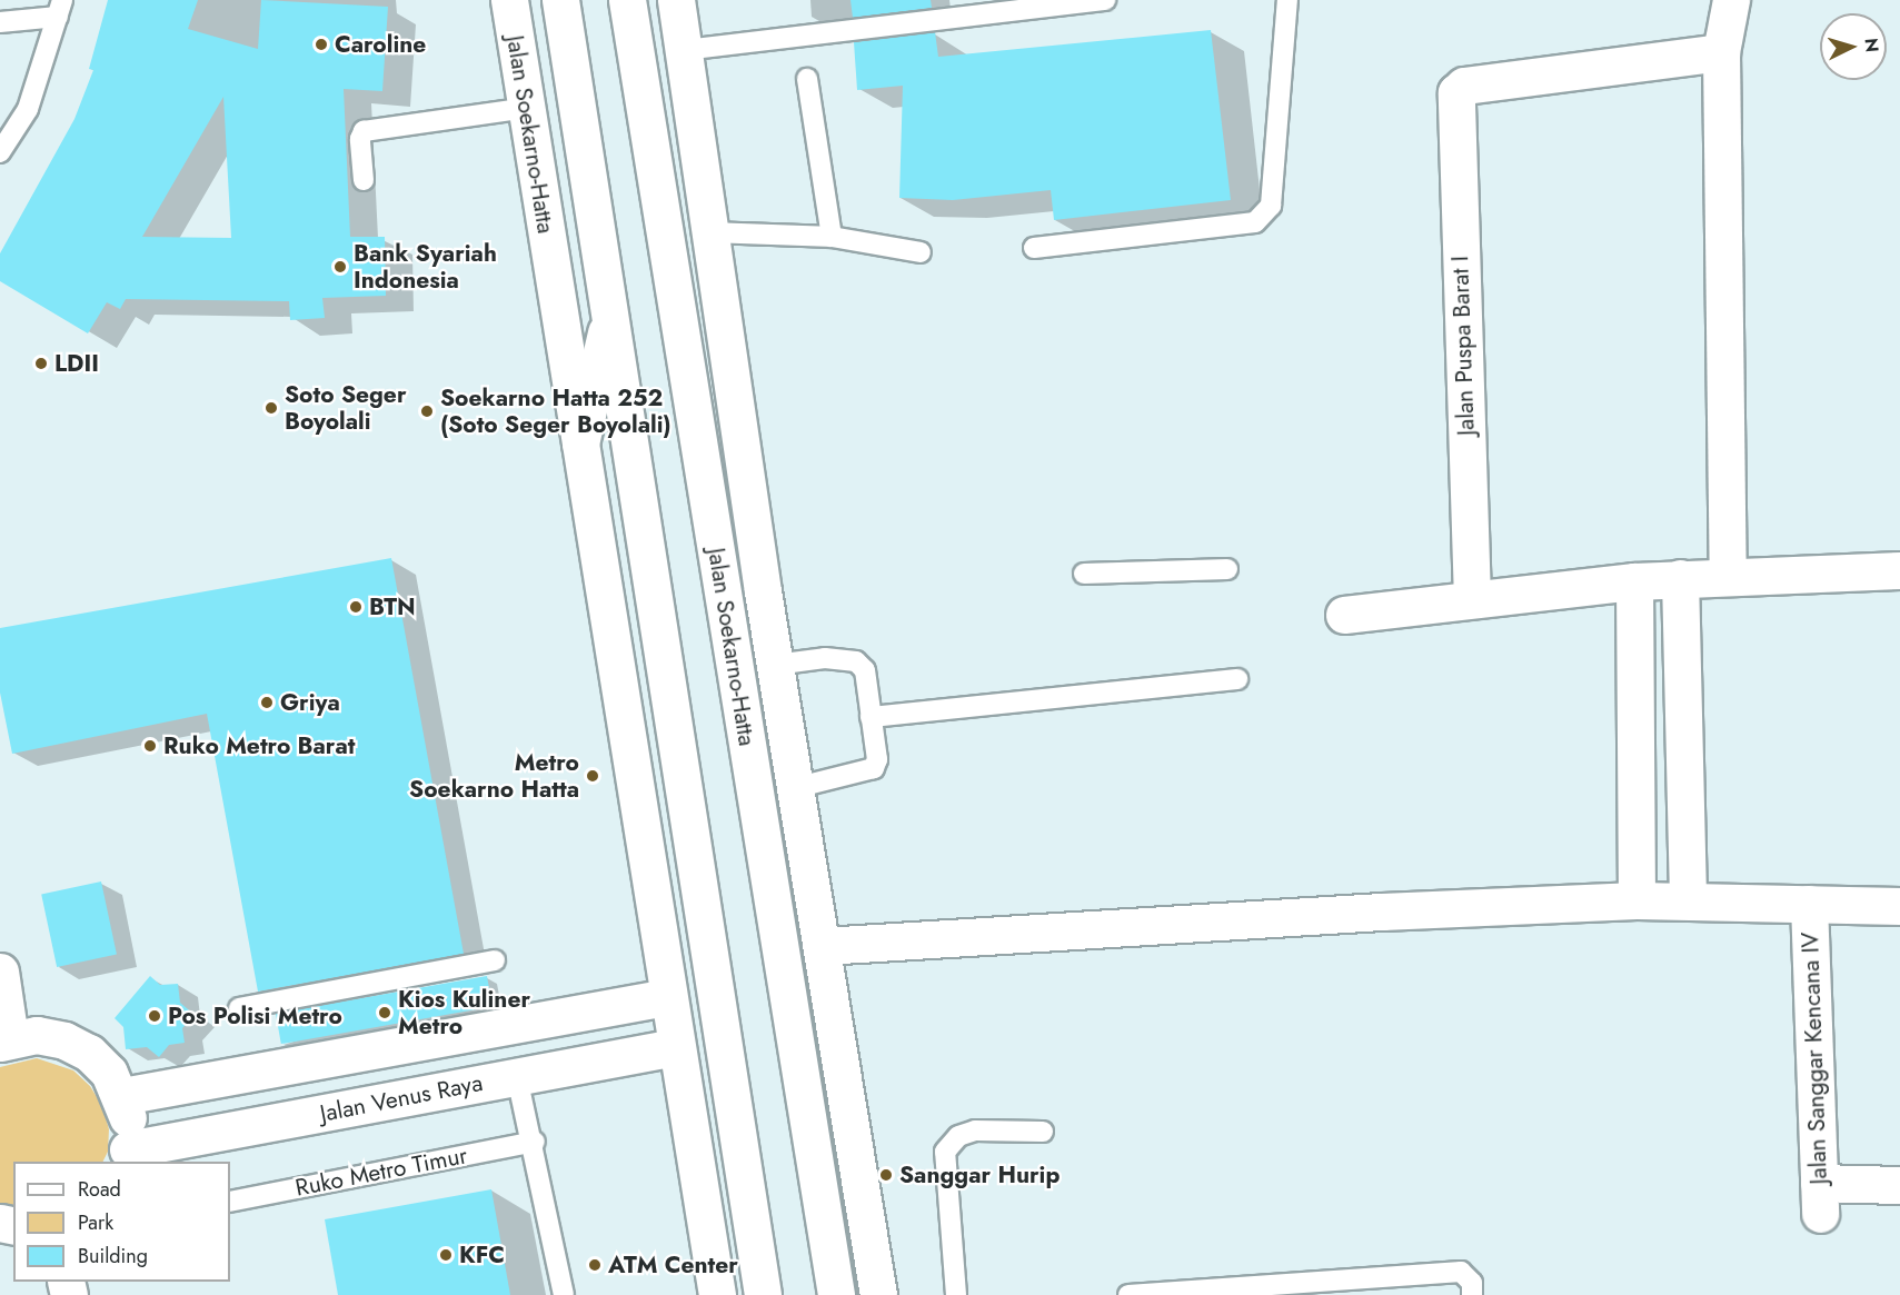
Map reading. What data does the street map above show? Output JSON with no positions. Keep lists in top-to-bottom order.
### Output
{
  "streets": {
    "main road": [
      "Jalan Soekarno-Hatta",
      "Jalan Puspa Barat I",
      "Jalan Sanggar Kencana IV",
      "Jalan Venus Raya"
    ],
    "lane": ["Ruko Metro Timur"]
  },
  "crossings": [
    ["Jalan Soekarno-Hatta", "Jalan Venus Raya"]
  ],
  "places": [
    "Caroline",
    "Bank Syariah Indonesia",
    "LDII",
    "Soto Seger Boyolali",
    "Soekarno Hatta 252 (Soto Seger Boyolali)",
    "BTN",
    "Griya",
    "Ruko Metro Barat",
    "Metro Soekarno Hatta",
    "Kios Kuliner Metro",
    "Pos Polisi Metro",
    "Sanggar Hurip",
    "KFC",
    "ATM Center"
  ],
  "legend": ["Road", "Park", "Building"],
  "north": "right"
}
